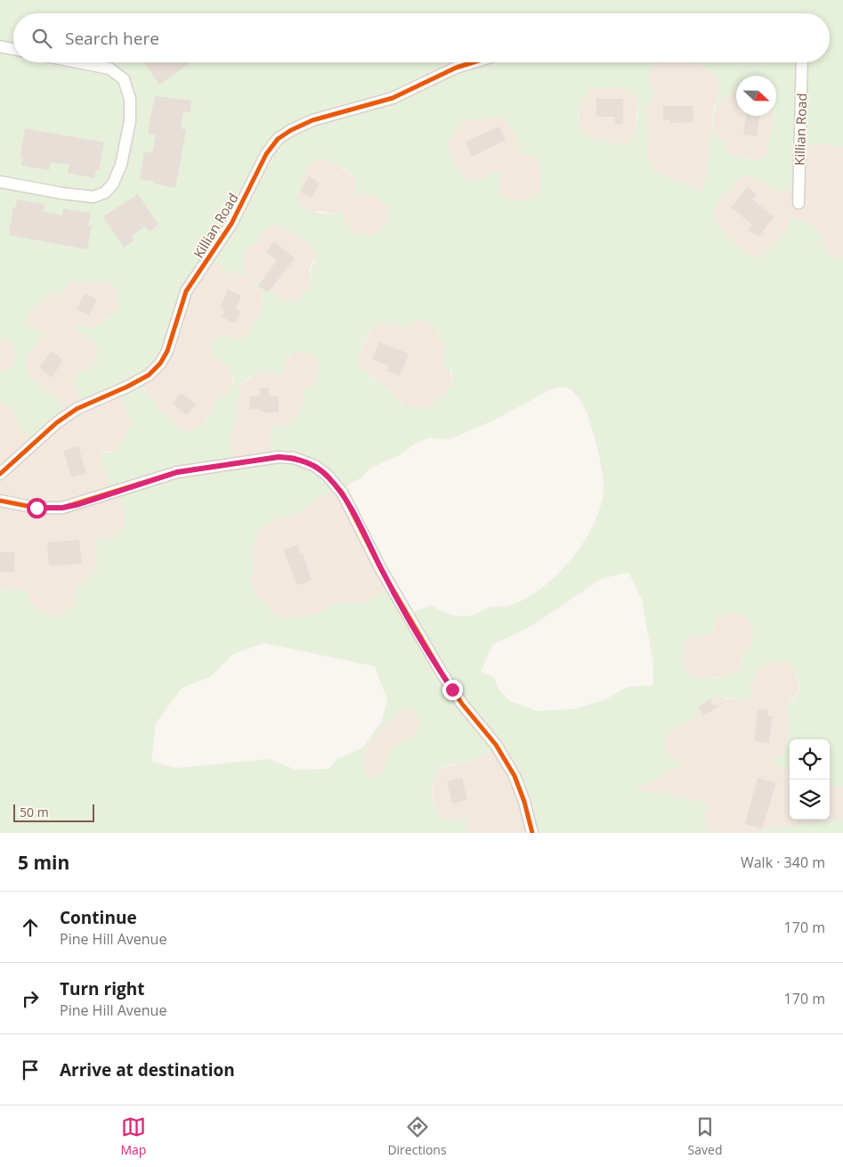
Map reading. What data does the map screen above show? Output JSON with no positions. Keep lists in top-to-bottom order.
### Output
{
  "streets": {
    "street": ["Killian Road"]
  },
  "scale_bar": "50 m",
  "north": "right",
  "page": {
    "search": "Search here",
    "scale": "50 m",
    "heading": ["5 min", "Walk · 340 m"],
    "list": [
      ["Continue", "Pine Hill Avenue", "170 m"],
      ["Turn right", "Pine Hill Avenue", "170 m"],
      "Arrive at destination"
    ],
    "nav": ["Map", "Directions", "Saved"]
  }
}
